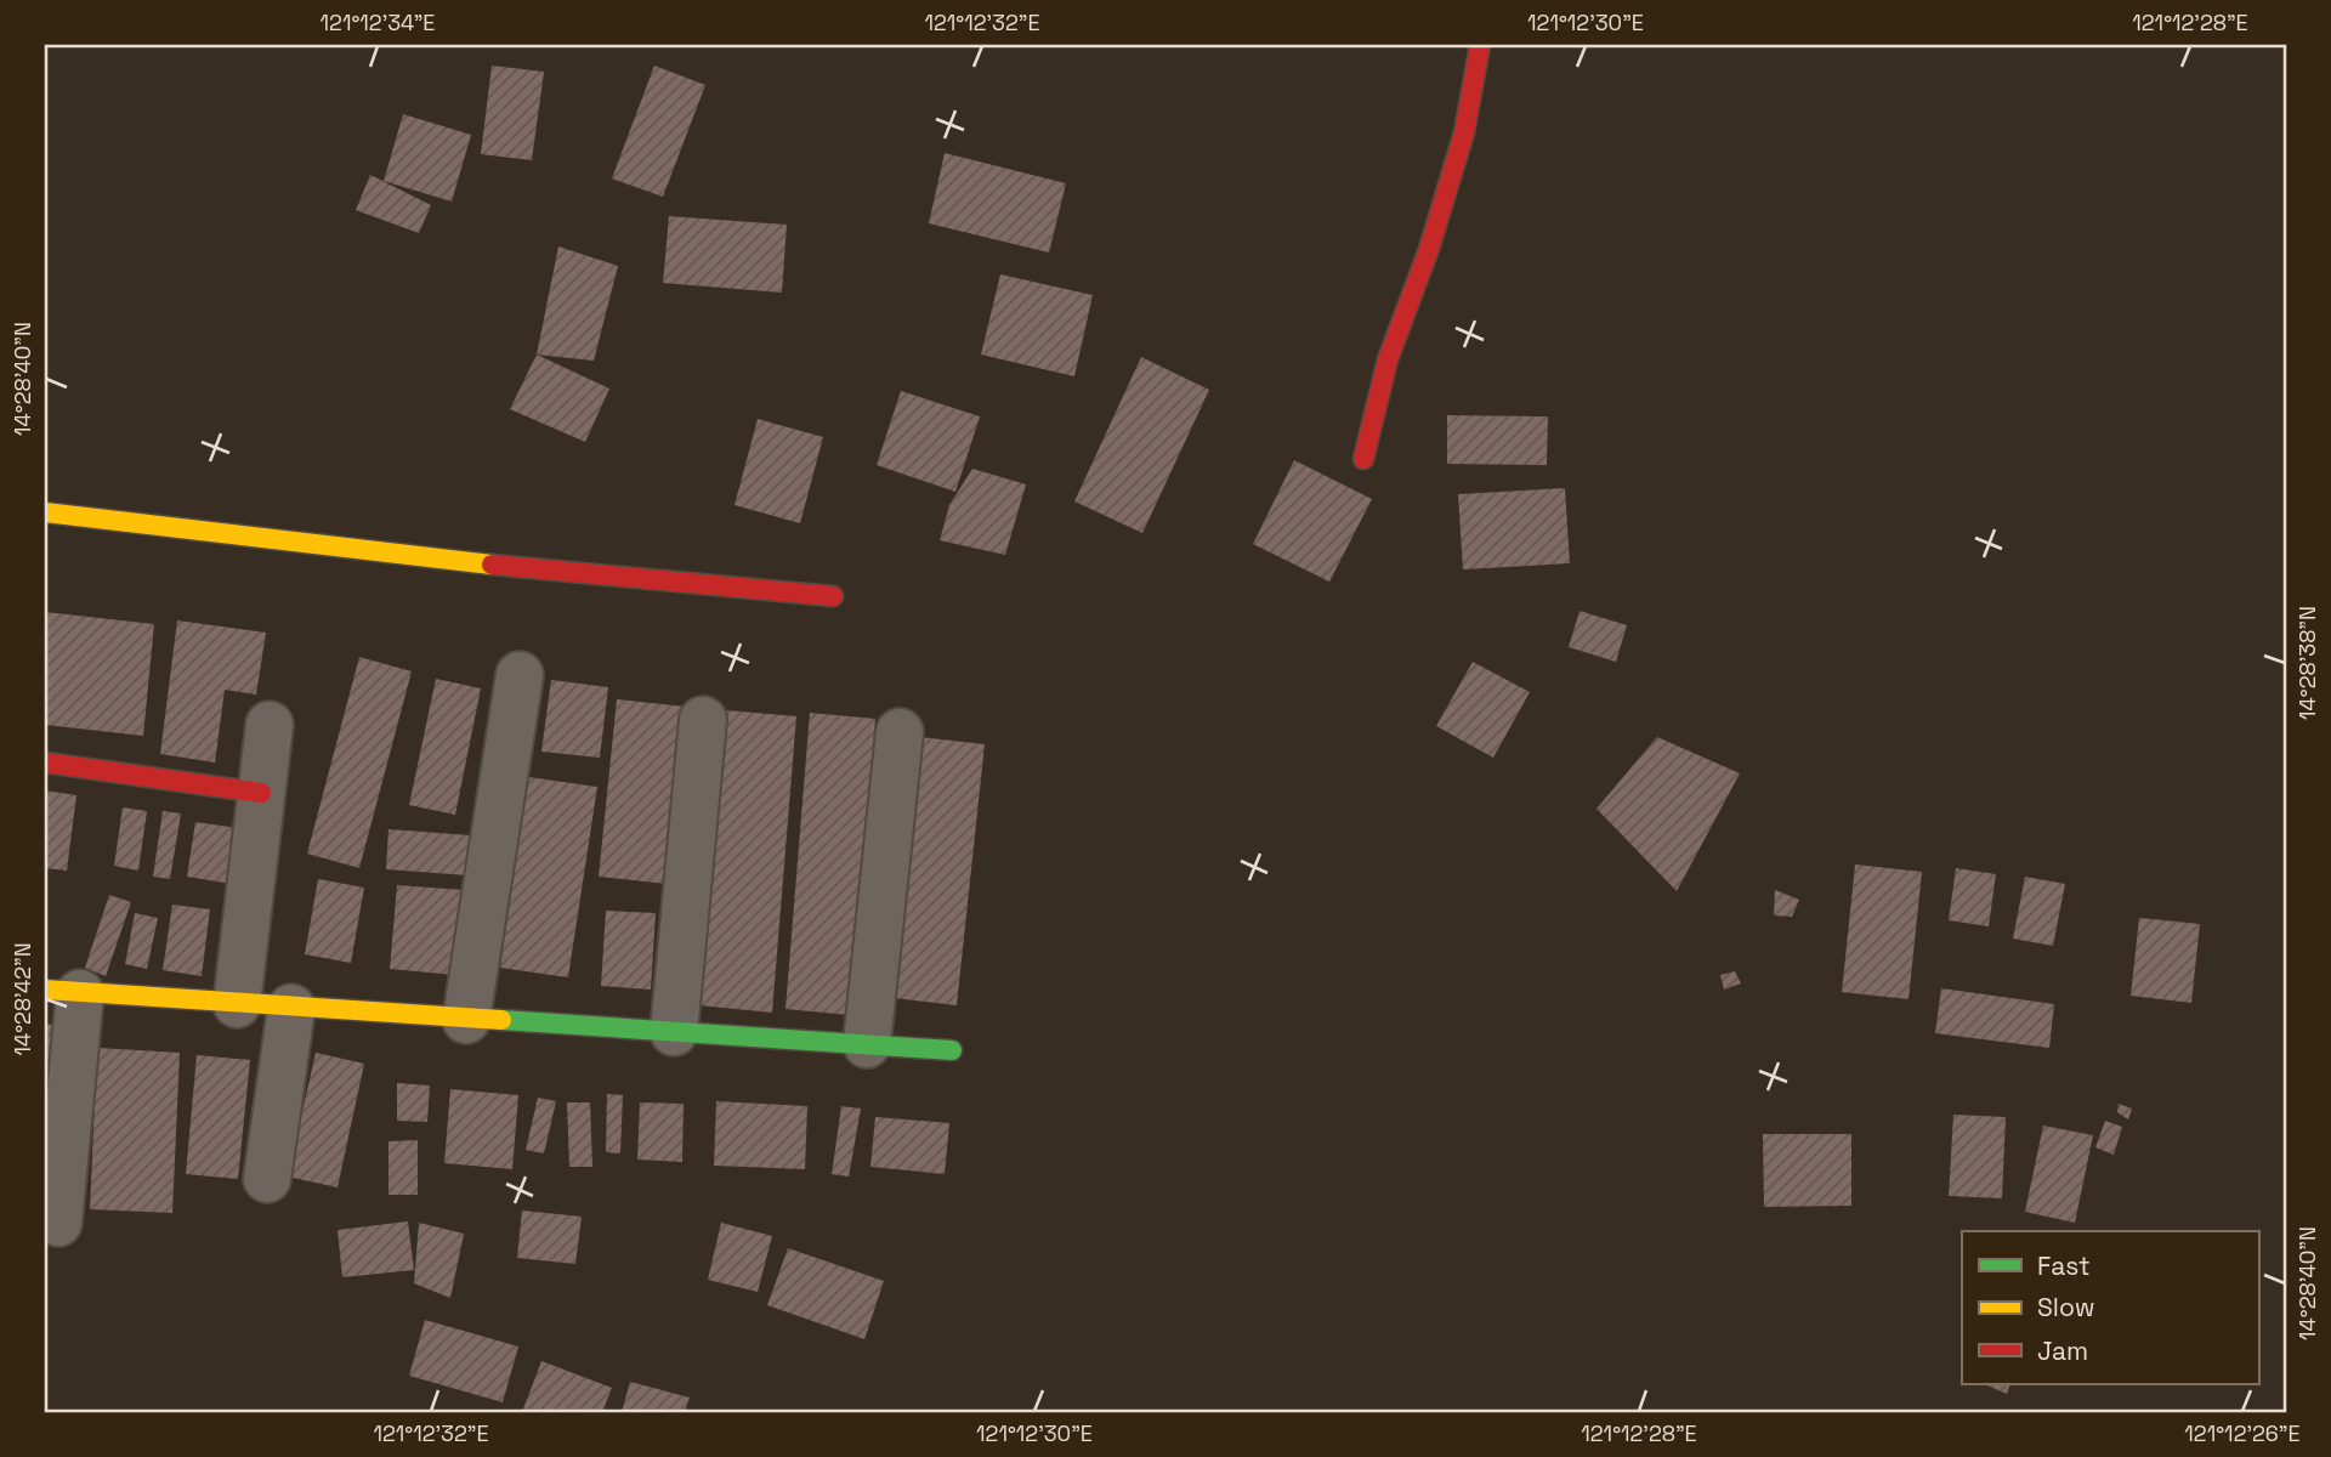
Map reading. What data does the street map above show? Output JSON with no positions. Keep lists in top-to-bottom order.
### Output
{
  "legend": ["Fast", "Slow", "Jam"],
  "coordinates": [
    "121°12'34\"E",
    "121°12'32\"E",
    "121°12'30\"E",
    "121°12'28\"E",
    "14°28'40\"N",
    "14°28'38\"N",
    "14°28'42\"N",
    "121°12'26\"E"
  ]
}
